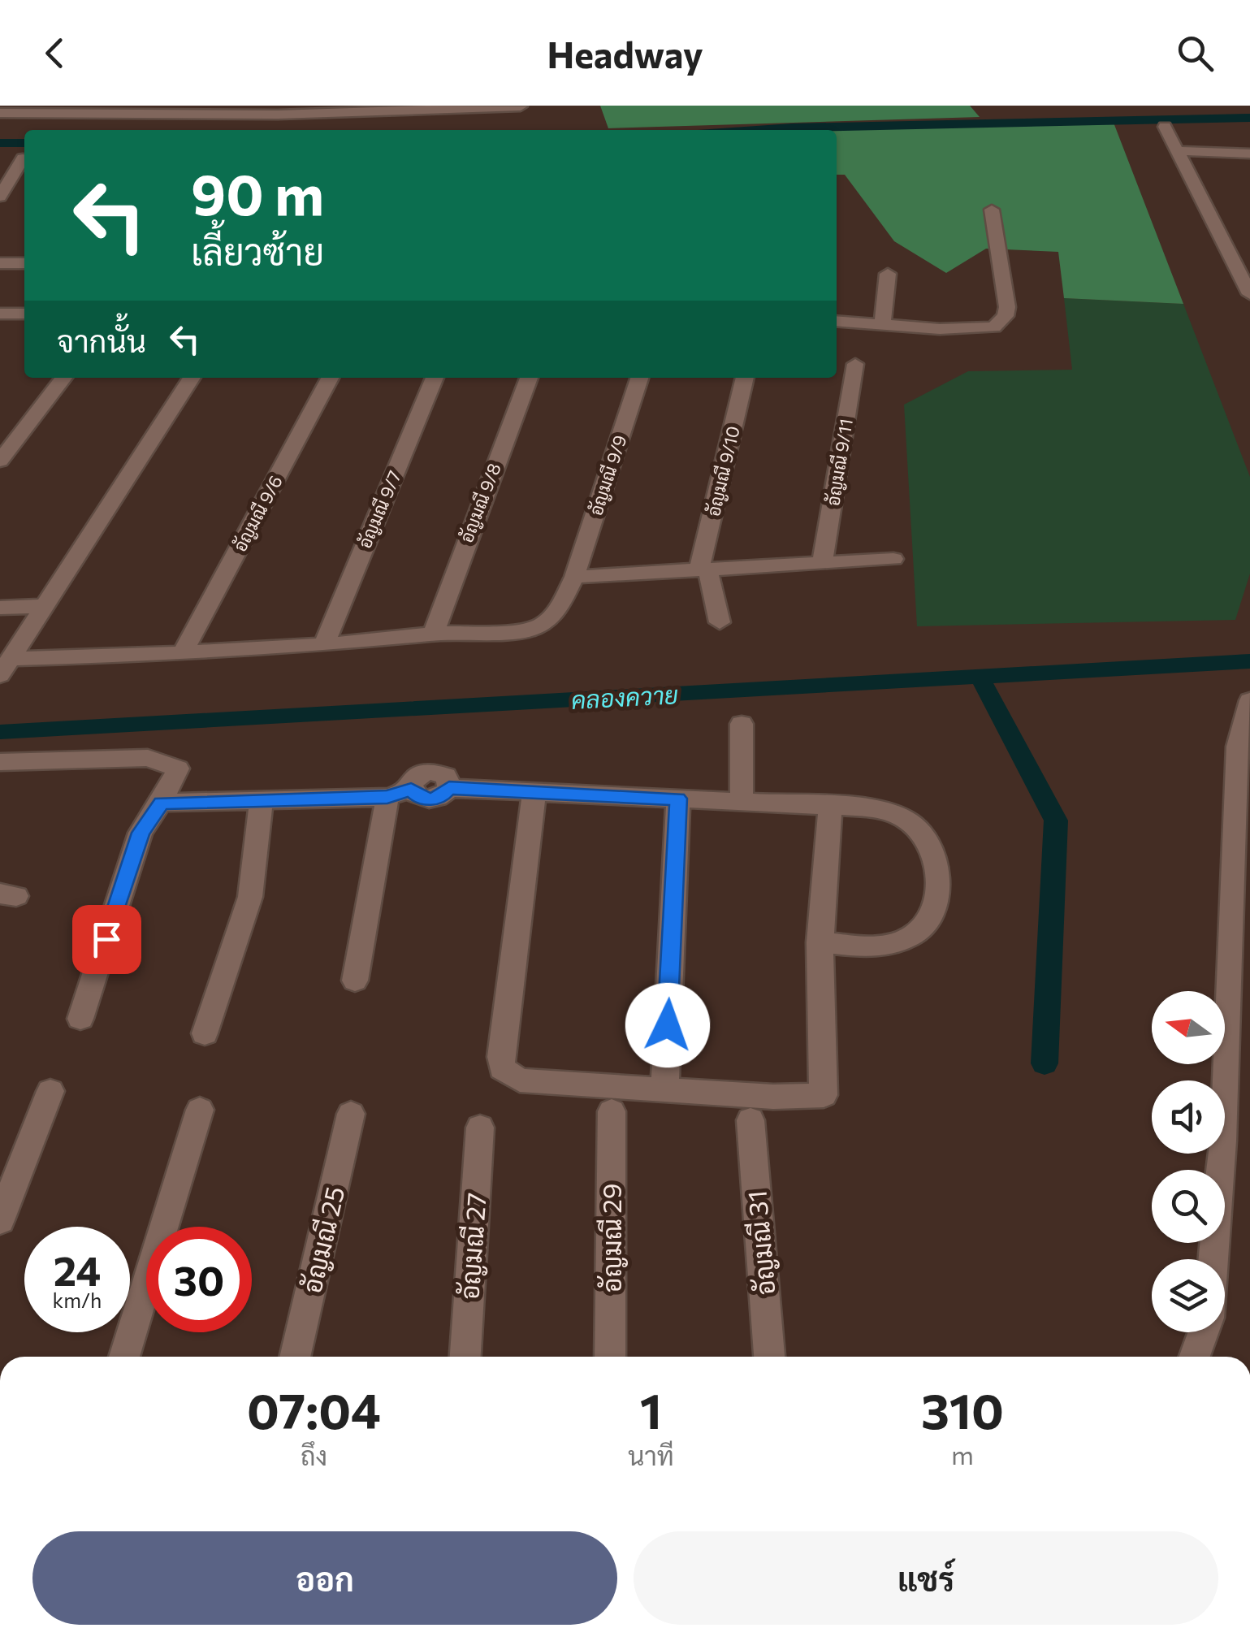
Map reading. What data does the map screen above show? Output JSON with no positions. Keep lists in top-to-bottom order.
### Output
{
  "streets": {
    "street": [
      "อัญมณี 9/11",
      "อัญมณี 9/10",
      "อัญมณี 9/9",
      "อัญมณี 9/8",
      "อัญมณี 9/7",
      "อัญมณี 9/6",
      "อัญมณี 29",
      "อัญมณี 25",
      "อัญมณี 31",
      "อัญมณี 27"
    ]
  },
  "crossings": [
    ["อัญมณี 9/9", "อัญมณี 9/8"],
    ["อัญมณี 9/9", "อัญมณี 9/7"],
    ["อัญมณี 9/9", "อัญมณี 9/6"]
  ],
  "water": ["คลองควาย"],
  "north": "left",
  "page": {
    "header": "Headway",
    "turn": ["90 m", "เลี้ยวซ้าย"],
    "then": "จากนั้น",
    "speed": "24 km/h",
    "limit": "30",
    "eta": [
      "07:04",
      "ถึง",
      "1",
      "นาที",
      "310",
      "m"
    ],
    "buttons": ["ออก", "แชร์"]
  }
}
